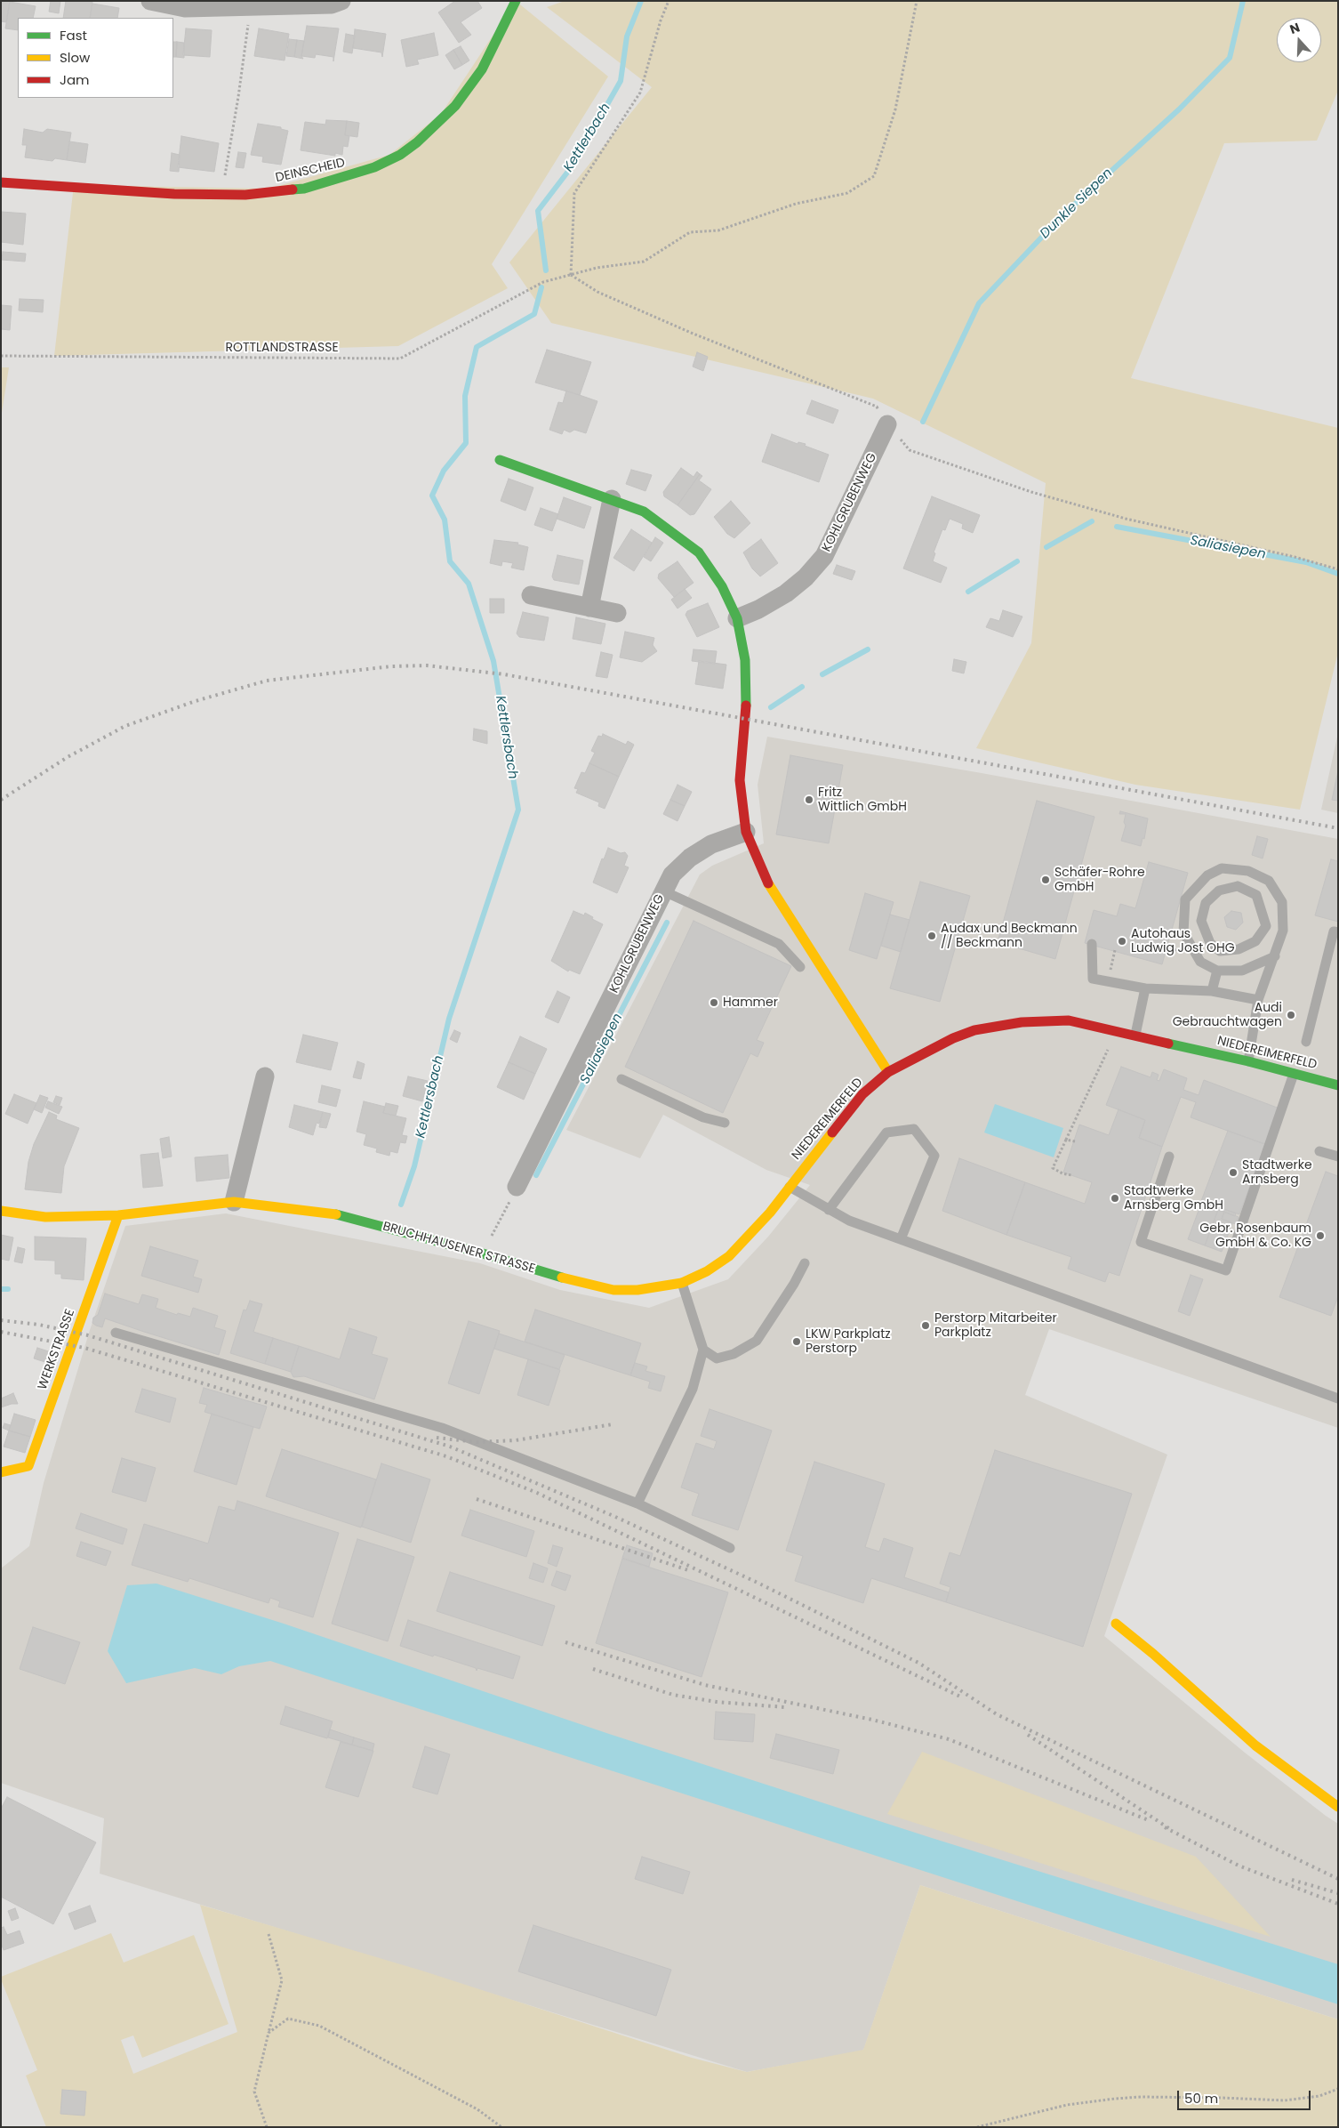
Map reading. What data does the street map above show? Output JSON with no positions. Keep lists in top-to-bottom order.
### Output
{
  "streets": {
    "street": [
      "DEINSCHEID",
      "KOHLGRUBENWEG",
      "NIEDEREIMERFELD",
      "BRUCHHAUSENER STRASSE",
      "WERKSTRASSE"
    ],
    "path": ["ROTTLANDSTRASSE"]
  },
  "crossings": [
    ["NIEDEREIMERFELD", "BRUCHHAUSENER STRASSE"],
    ["BRUCHHAUSENER STRASSE", "WERKSTRASSE"]
  ],
  "water": [
    "Kettlerbach",
    "Dunkle Siepen",
    "Saliasiepen",
    "Kettlersbach"
  ],
  "places": [
    "Fritz Wittlich GmbH",
    "Schäfer-Rohre GmbH",
    "Audax und Beckmann // Beckmann",
    "Autohaus Ludwig Jost OHG",
    "Hammer",
    "Audi Gebrauchtwagen",
    "Stadtwerke Arnsberg",
    "Stadtwerke Arnsberg GmbH",
    "Gebr. Rosenbaum GmbH & Co. KG",
    "Perstorp Mitarbeiter Parkplatz",
    "LKW Parkplatz Perstorp"
  ],
  "legend": ["Fast", "Slow", "Jam"],
  "scale_bar": "50 m",
  "north": "top"
}
